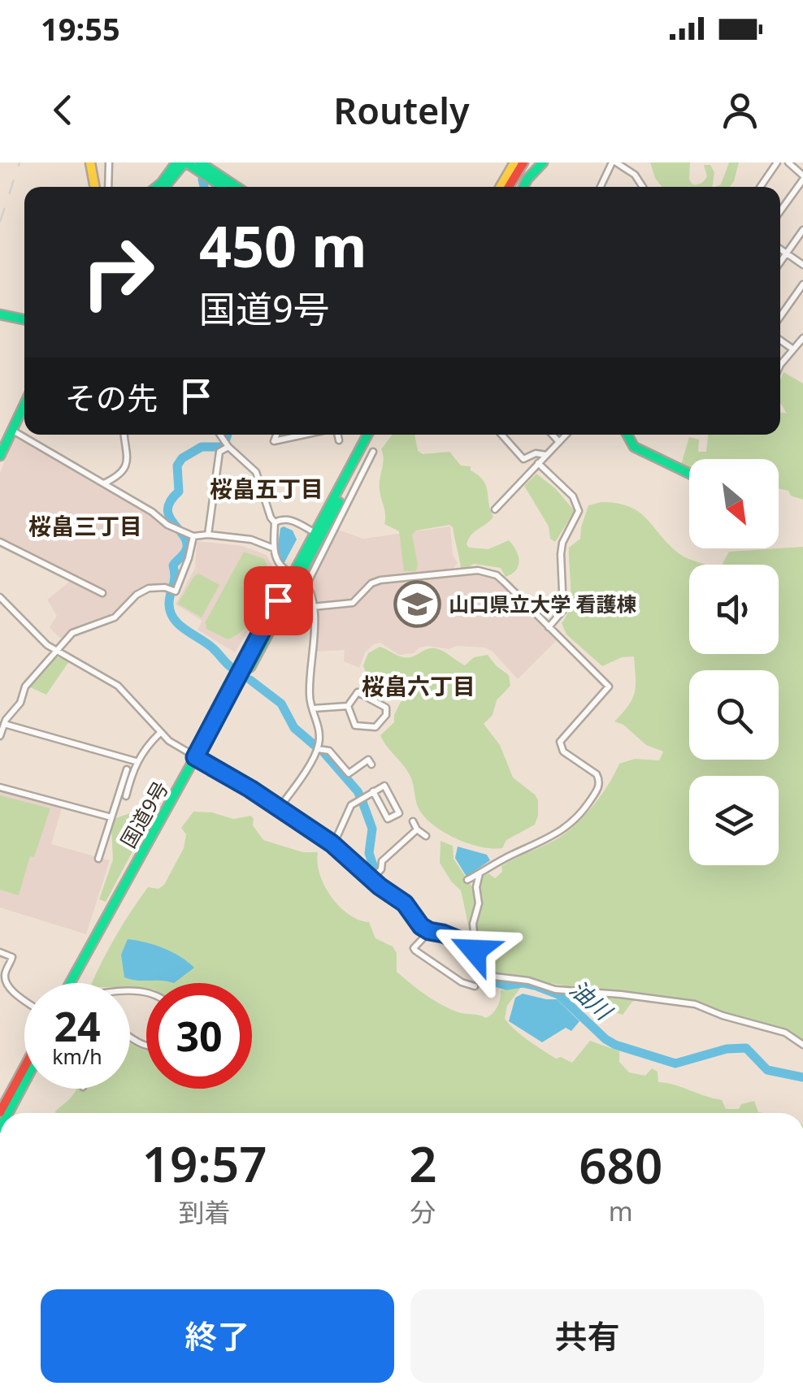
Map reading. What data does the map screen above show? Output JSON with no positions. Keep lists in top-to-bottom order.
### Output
{
  "streets": {
    "main road": ["国道9号"]
  },
  "districts": ["桜畠五丁目", "桜畠三丁目", "桜畠六丁目"],
  "water": ["油川"],
  "places": {
    "school or university": ["山口県立大学 看護棟"]
  },
  "north": "bottom right",
  "page": {
    "status": "19:55",
    "header": "Routely",
    "turn": ["450 m", "国道9号"],
    "then": "その先",
    "speed": "24 km/h",
    "limit": "30",
    "eta": [
      "19:57",
      "到着",
      "2",
      "分",
      "680",
      "m"
    ],
    "buttons": ["終了", "共有"]
  }
}
